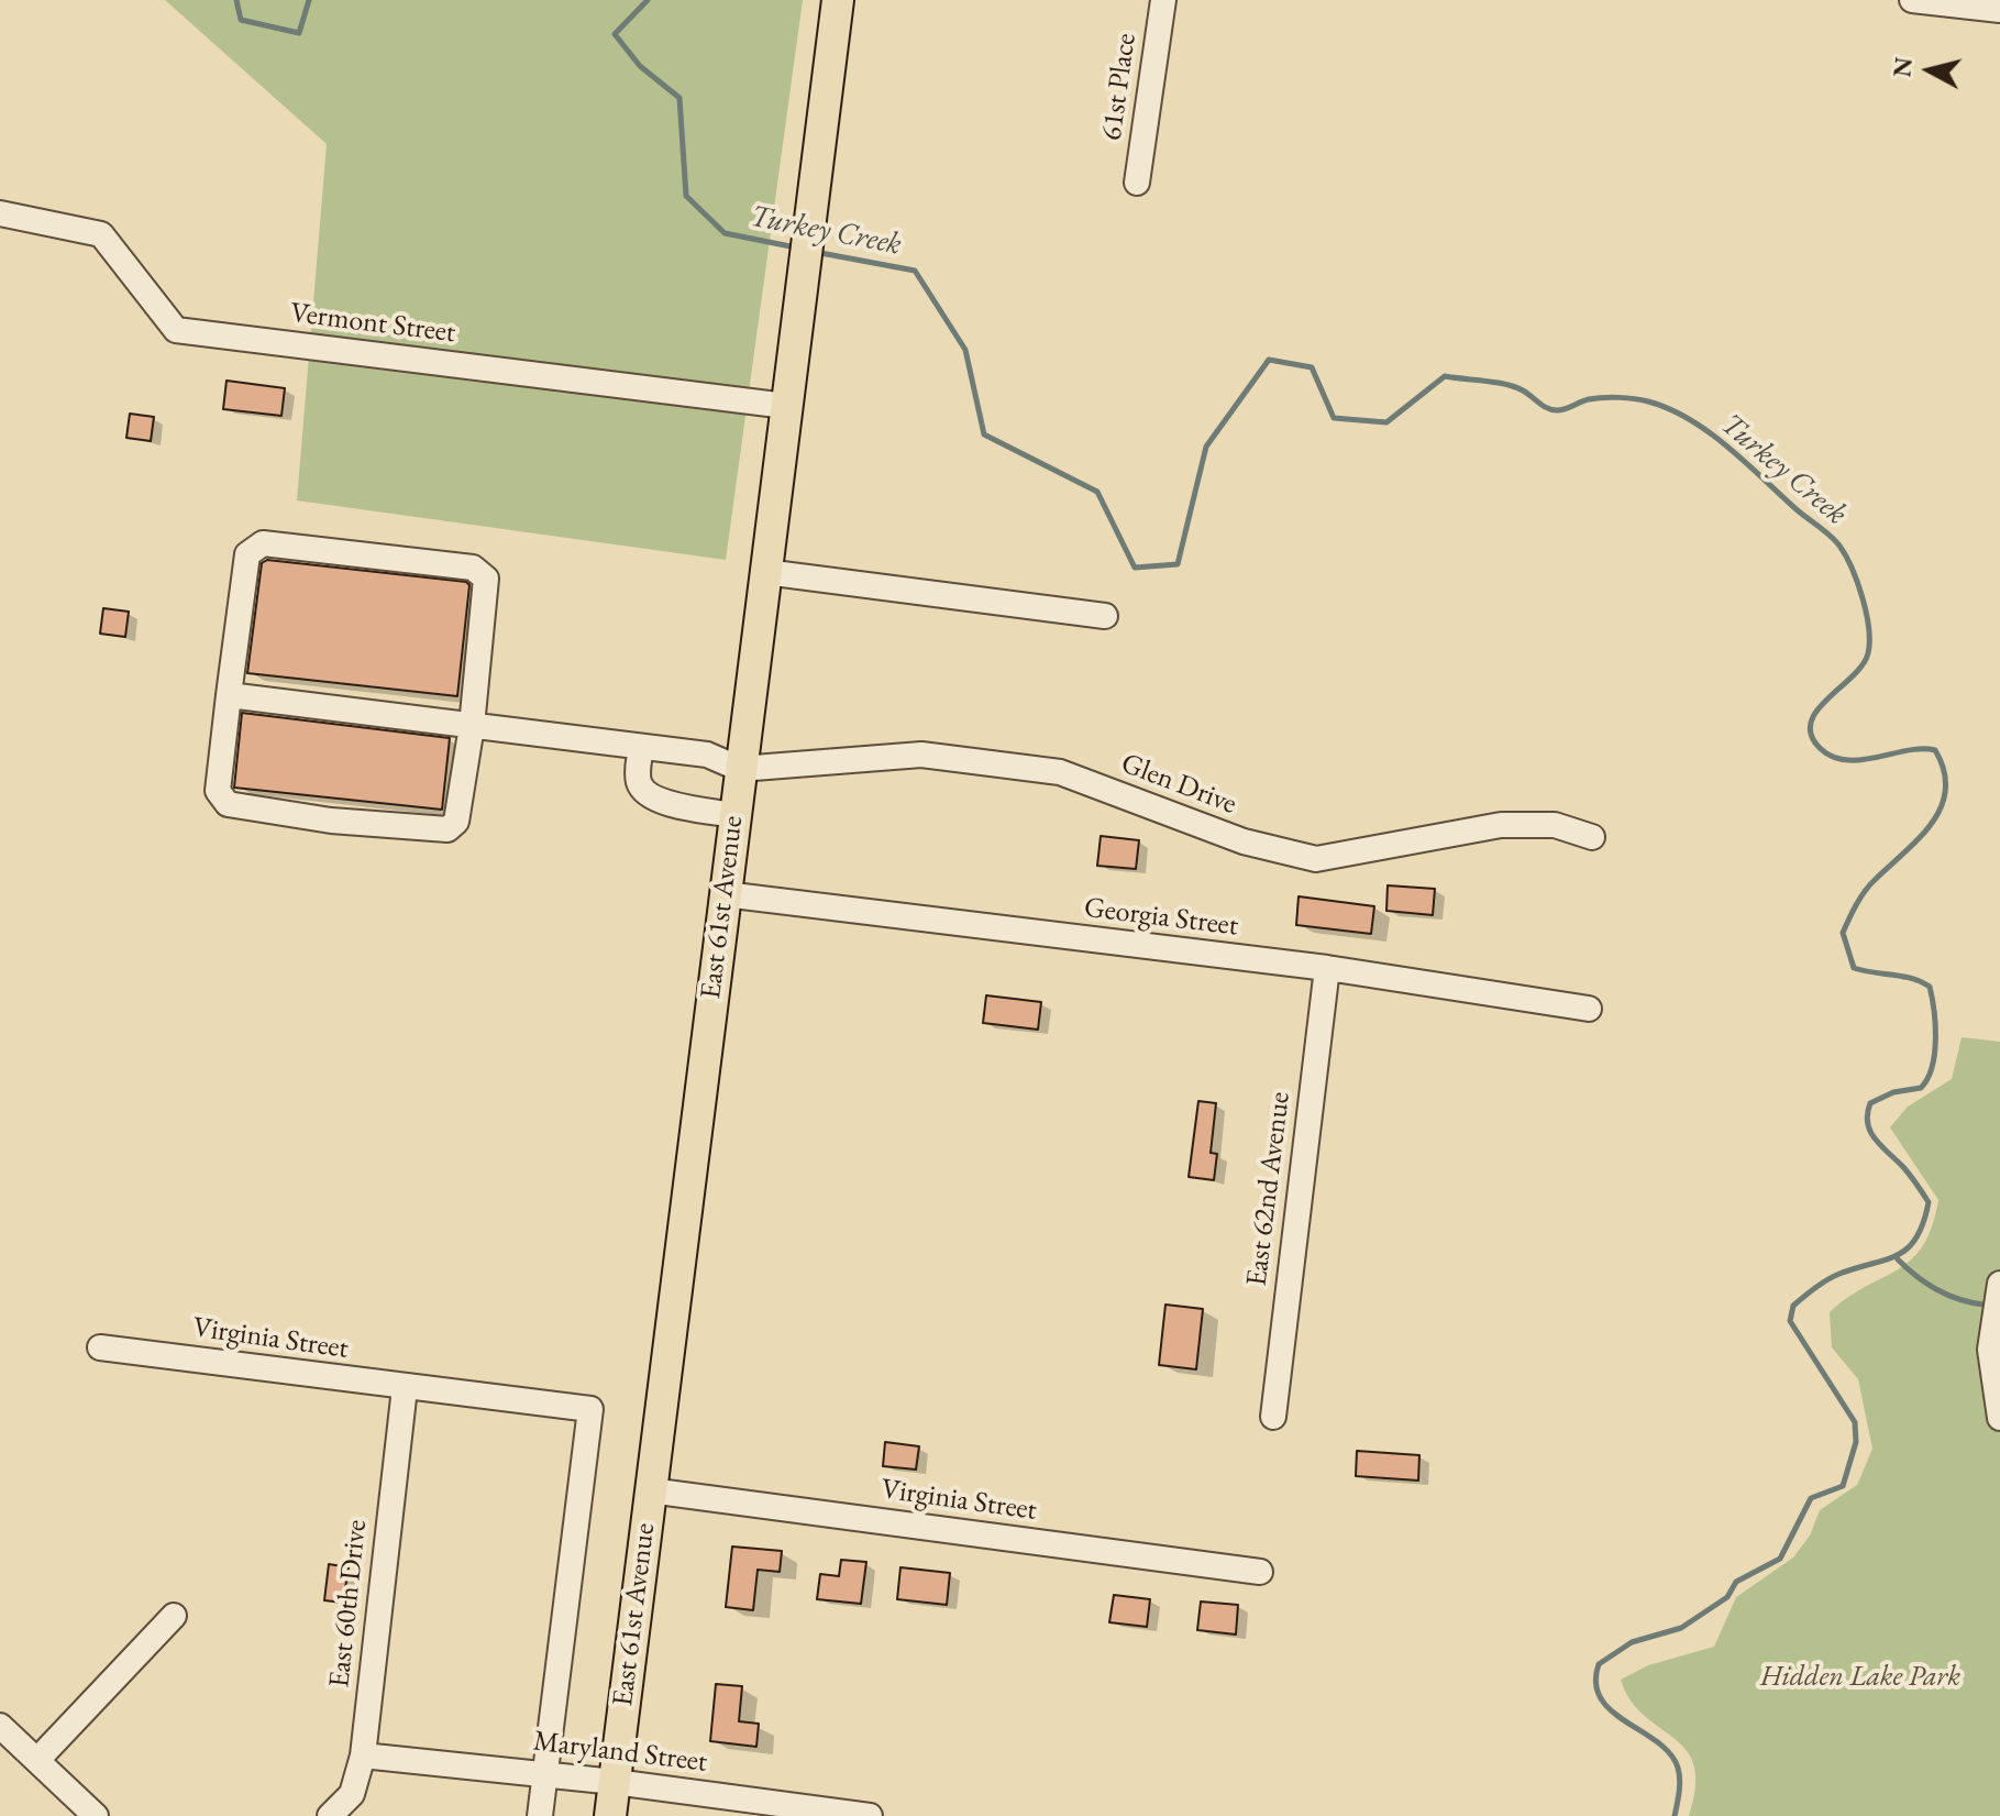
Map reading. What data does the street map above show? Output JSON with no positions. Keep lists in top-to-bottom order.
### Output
{
  "streets": {
    "main road": ["East 61st Avenue"],
    "street": [
      "61st Place",
      "Vermont Street",
      "Glen Drive",
      "Georgia Street",
      "East 62nd Avenue",
      "Virginia Street",
      "East 60th Drive",
      "Maryland Street"
    ]
  },
  "crossings": [
    ["Vermont Street", "East 61st Avenue"],
    ["Glen Drive", "East 61st Avenue"],
    ["East 61st Avenue", "Georgia Street"],
    ["East 61st Avenue", "Virginia Street"],
    ["East 61st Avenue", "Maryland Street"],
    ["Georgia Street", "East 62nd Avenue"],
    ["Virginia Street", "East 60th Drive"],
    ["Virginia Street", "Maryland Street"],
    ["East 60th Drive", "Maryland Street"]
  ],
  "water": ["Turkey Creek"],
  "parks": ["Hidden Lake Park"],
  "north": "left"
}
